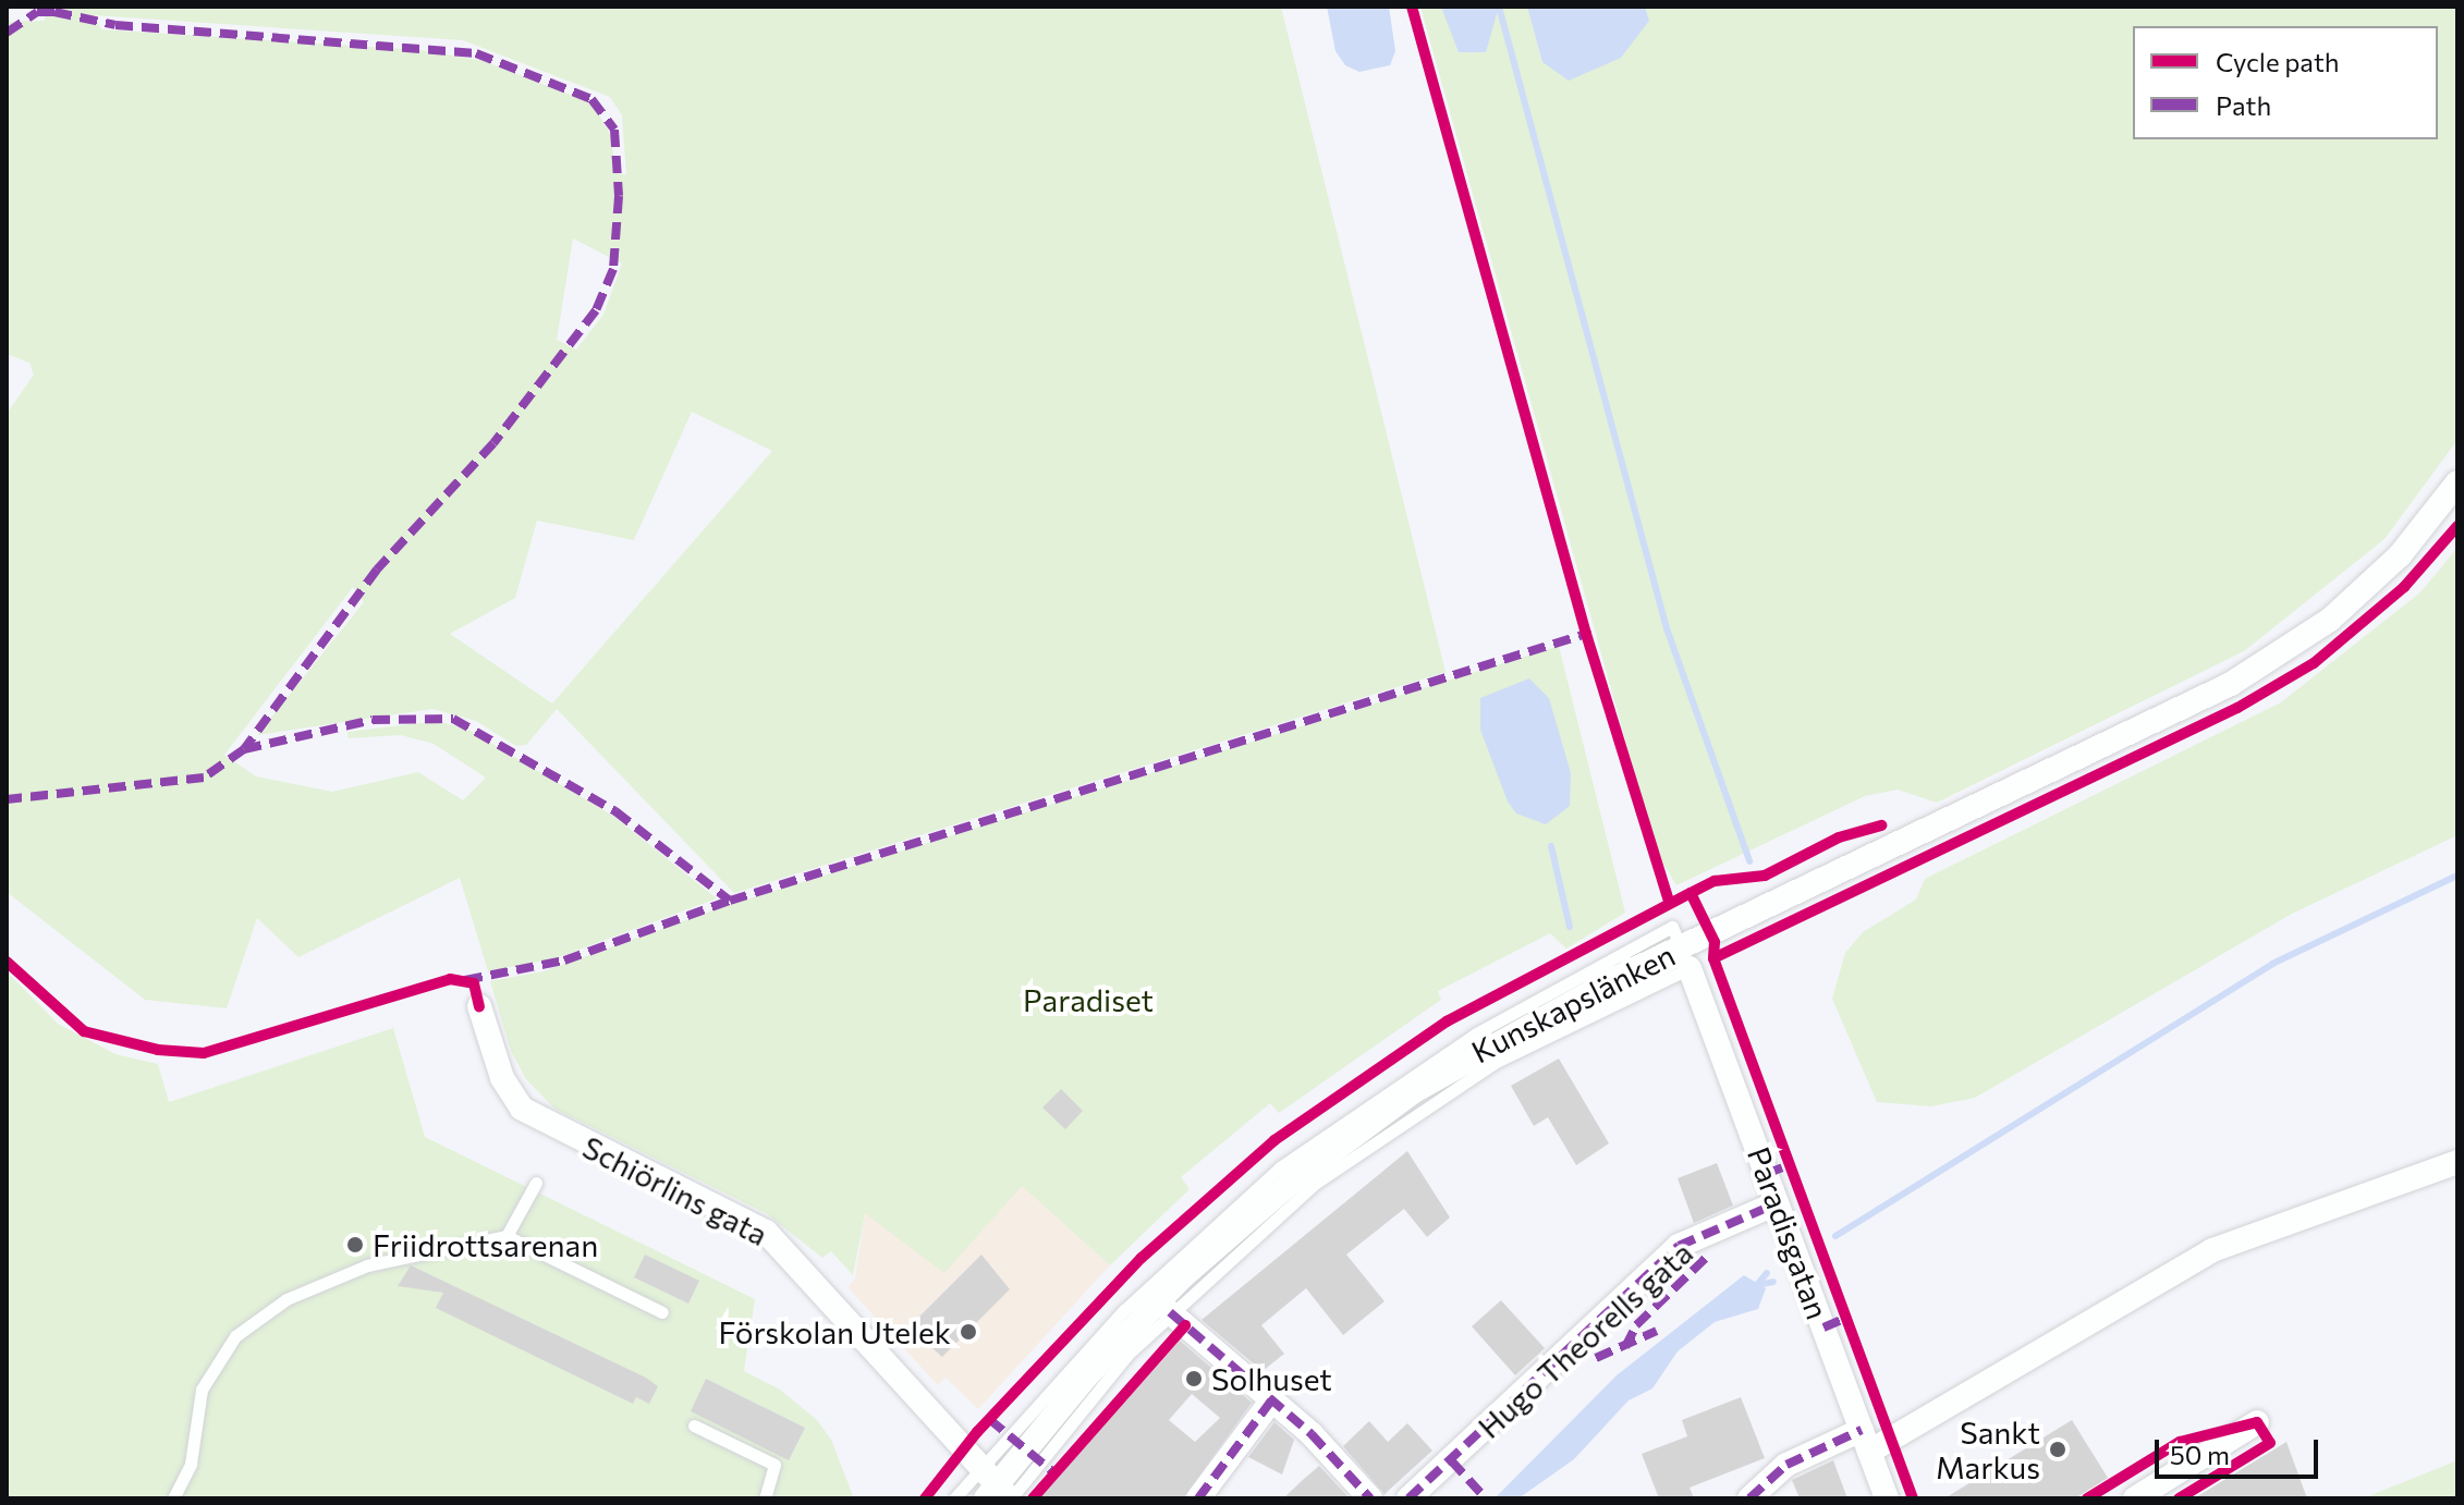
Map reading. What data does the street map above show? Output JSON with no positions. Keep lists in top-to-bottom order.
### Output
{
  "streets": {
    "street": [
      "Kunskapslänken",
      "Schiörlins gata",
      "Paradisgatan",
      "Hugo Theorells gata"
    ]
  },
  "crossings": [
    ["Kunskapslänken", "Schiörlins gata"],
    ["Kunskapslänken", "Paradisgatan"],
    ["Paradisgatan", "Hugo Theorells gata"]
  ],
  "parks": ["Paradiset"],
  "places": [
    "Friidrottsarenan",
    "Förskolan Utelek",
    "Solhuset",
    "Sankt Markus"
  ],
  "legend": ["Cycle path", "Path"],
  "scale_bar": "50 m"
}
